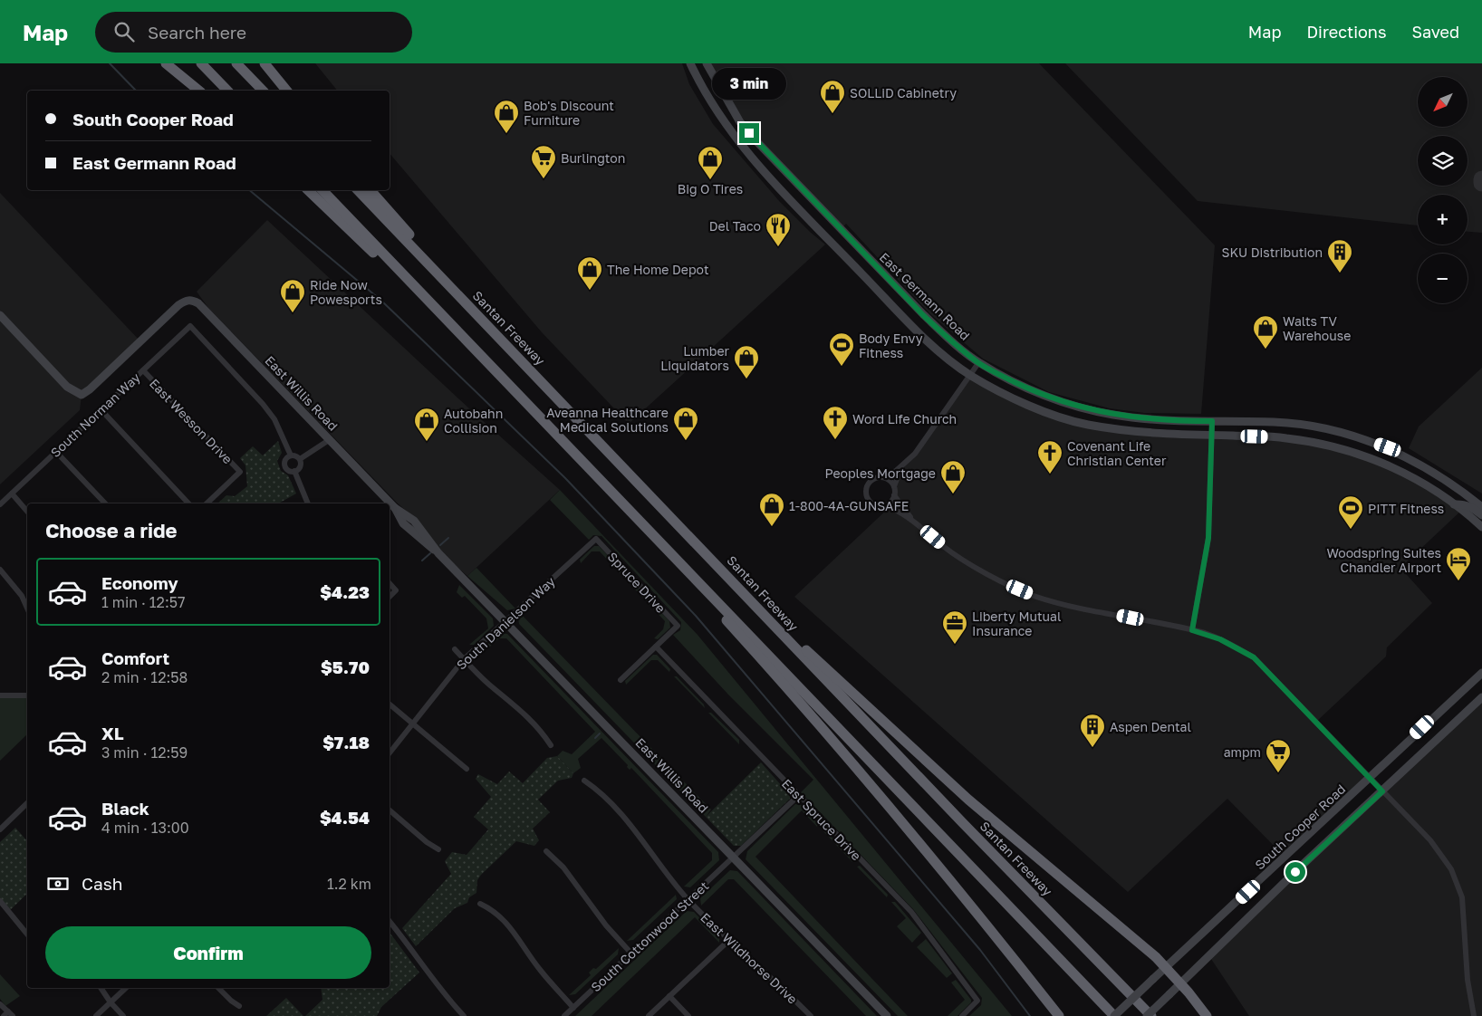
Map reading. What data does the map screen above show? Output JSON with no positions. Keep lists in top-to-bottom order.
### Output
{
  "streets": {
    "highway": ["Santan Freeway"],
    "main road": ["East Germann Road", "East Willis Road", "South Cooper Road"],
    "street": [
      "South Norman Way",
      "East Wesson Drive",
      "Spruce Drive",
      "South Danielson Way",
      "East Spruce Drive",
      "South Cottonwood Street",
      "East Wildhorse Drive"
    ]
  },
  "crossings": [
    ["East Willis Road", "South Danielson Way"],
    ["East Willis Road", "South Cottonwood Street"],
    ["South Norman Way", "East Wesson Drive"],
    ["Spruce Drive", "South Danielson Way"],
    ["Spruce Drive", "East Spruce Drive"],
    ["East Spruce Drive", "South Cottonwood Street"],
    ["South Cottonwood Street", "East Wildhorse Drive"]
  ],
  "places": {
    "shop": [
      "SOLLiD Cabinetry",
      "Bob's Discount Furniture",
      "Big O Tires",
      "The Home Depot",
      "Ride Now Powesports",
      "Walts TV Warehouse",
      "Lumber Liquidators",
      "Aveanna Healthcare Medical Solutions",
      "Autobahn Collision",
      "Peoples Mortgage",
      "1-800-4A-GUNSAFE"
    ],
    "supermarket": ["Burlington", "ampm"],
    "restaurant": ["Del Taco"],
    "building": ["SKU Distribution", "Aspen Dental"],
    "sports": ["Body Envy Fitness", "PITT Fitness"],
    "church": ["Word Life Church", "Covenant Life Christian Center"],
    "hotel": ["Woodspring Suites Chandler Airport"],
    "office": ["Liberty Mutual Insurance"]
  },
  "north": "bottom left",
  "page": {
    "header": "Map",
    "search": "Search here",
    "nav": ["Map", "Directions", "Saved"],
    "bubble": "3 min",
    "map_buttons": ["+", "−"],
    "banner": ["South Cooper Road", "East Germann Road"],
    "heading": "Choose a ride",
    "list": [
      {
        "name": "Economy",
        "note": "1 min · 12:57",
        "value": "$4.23"
      },
      {
        "name": "Comfort",
        "note": "2 min · 12:58",
        "value": "$5.70"
      },
      {
        "name": "XL",
        "note": "3 min · 12:59",
        "value": "$7.18"
      },
      {
        "name": "Black",
        "note": "4 min · 13:00",
        "value": "$4.54"
      }
    ],
    "pay": ["Cash", "1.2 km"],
    "buttons": "Confirm"
  }
}
